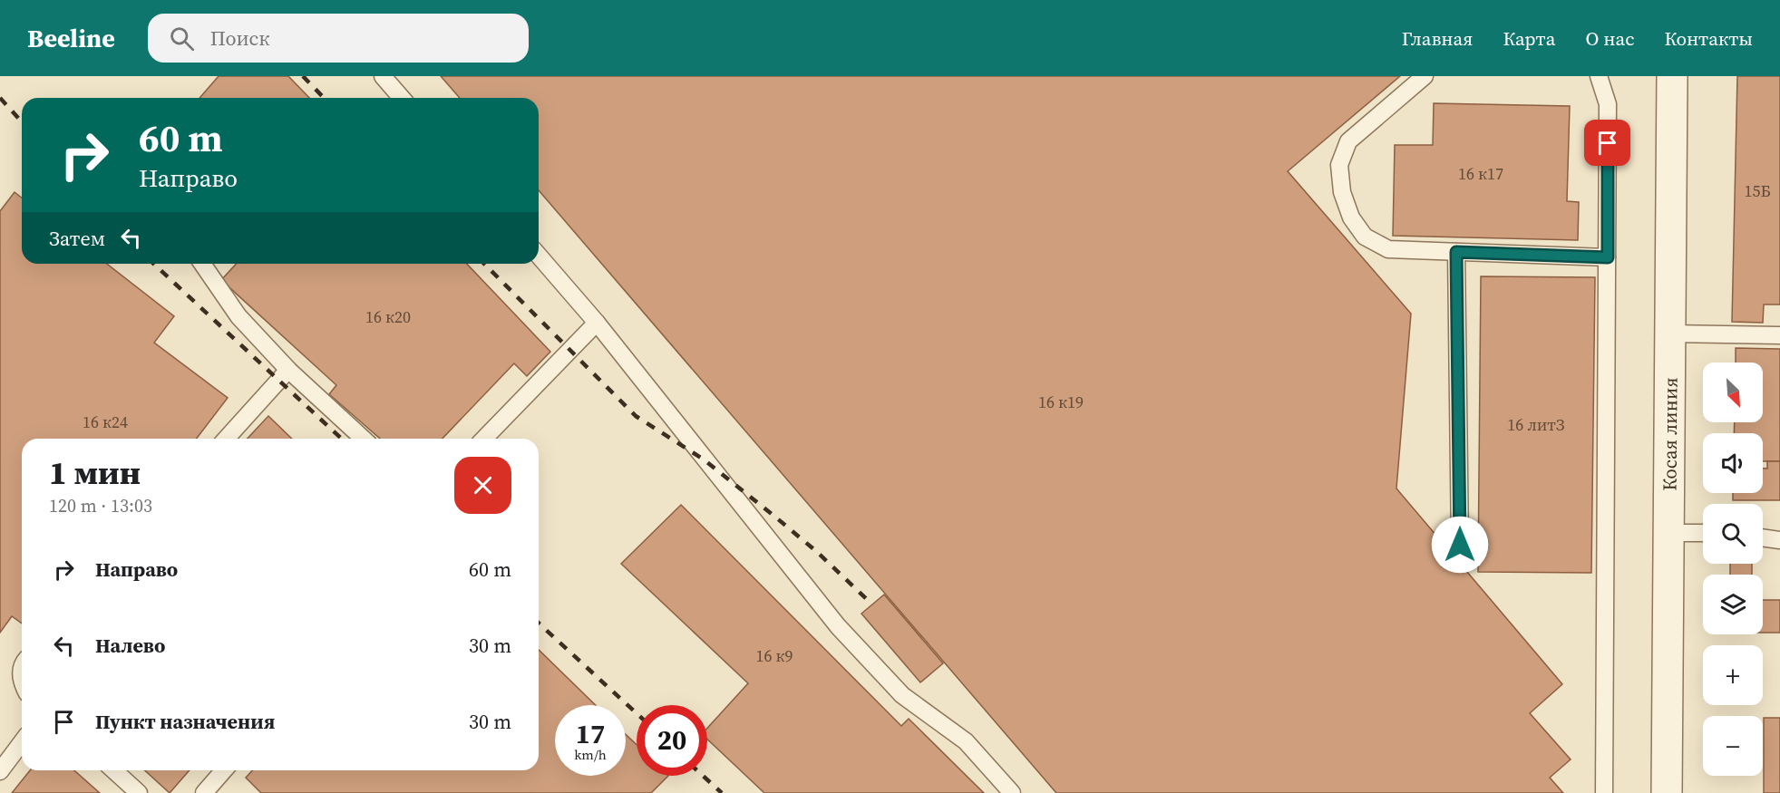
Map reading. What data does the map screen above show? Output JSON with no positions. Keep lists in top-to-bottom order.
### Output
{
  "streets": {
    "street": ["Косая линия"]
  },
  "house_numbers": [
    "16 к17",
    "15Б",
    "16 к20",
    "16 к19",
    "16 к24",
    "16 литЗ",
    "16 к9"
  ],
  "north": "bottom right",
  "page": {
    "header": "Beeline",
    "search": "Поиск",
    "nav": [
      "Главная",
      "Карта",
      "О нас",
      "Контакты"
    ],
    "turn": ["60 m", "Направо"],
    "then": "Затем",
    "map_buttons": ["+", "−"],
    "heading": ["1 мин", "120 m · 13:03"],
    "list": [
      {
        "name": "Направо",
        "value": "60 m"
      },
      {
        "name": "Налево",
        "value": "30 m"
      },
      {
        "name": "Пункт назначения",
        "value": "30 m"
      }
    ],
    "speed": "17 km/h",
    "limit": "20"
  }
}
